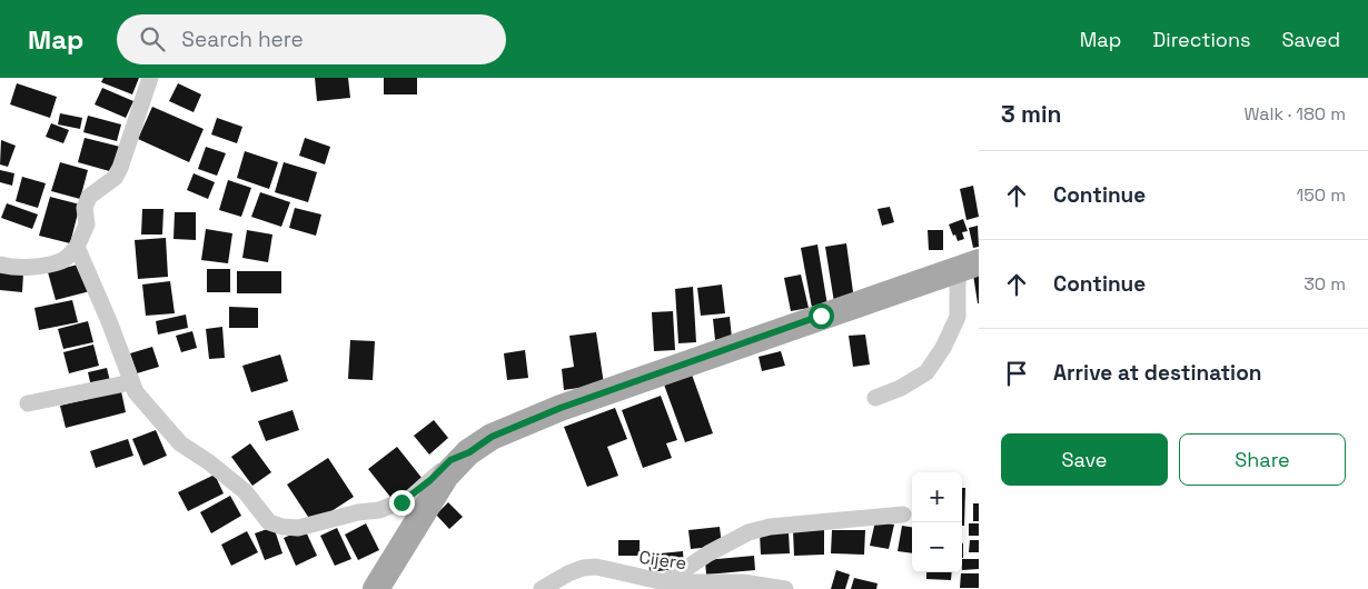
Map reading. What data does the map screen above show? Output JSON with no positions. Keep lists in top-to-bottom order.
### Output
{
  "streets": {
    "street": ["Cijere"]
  },
  "page": {
    "header": "Map",
    "search": "Search here",
    "nav": ["Map", "Directions", "Saved"],
    "heading": ["3 min", "Walk · 180 m"],
    "list": [
      ["Continue", "150 m"],
      ["Continue", "30 m"],
      "Arrive at destination"
    ],
    "buttons": ["Save", "Share"],
    "map_buttons": ["+", "−"]
  }
}
